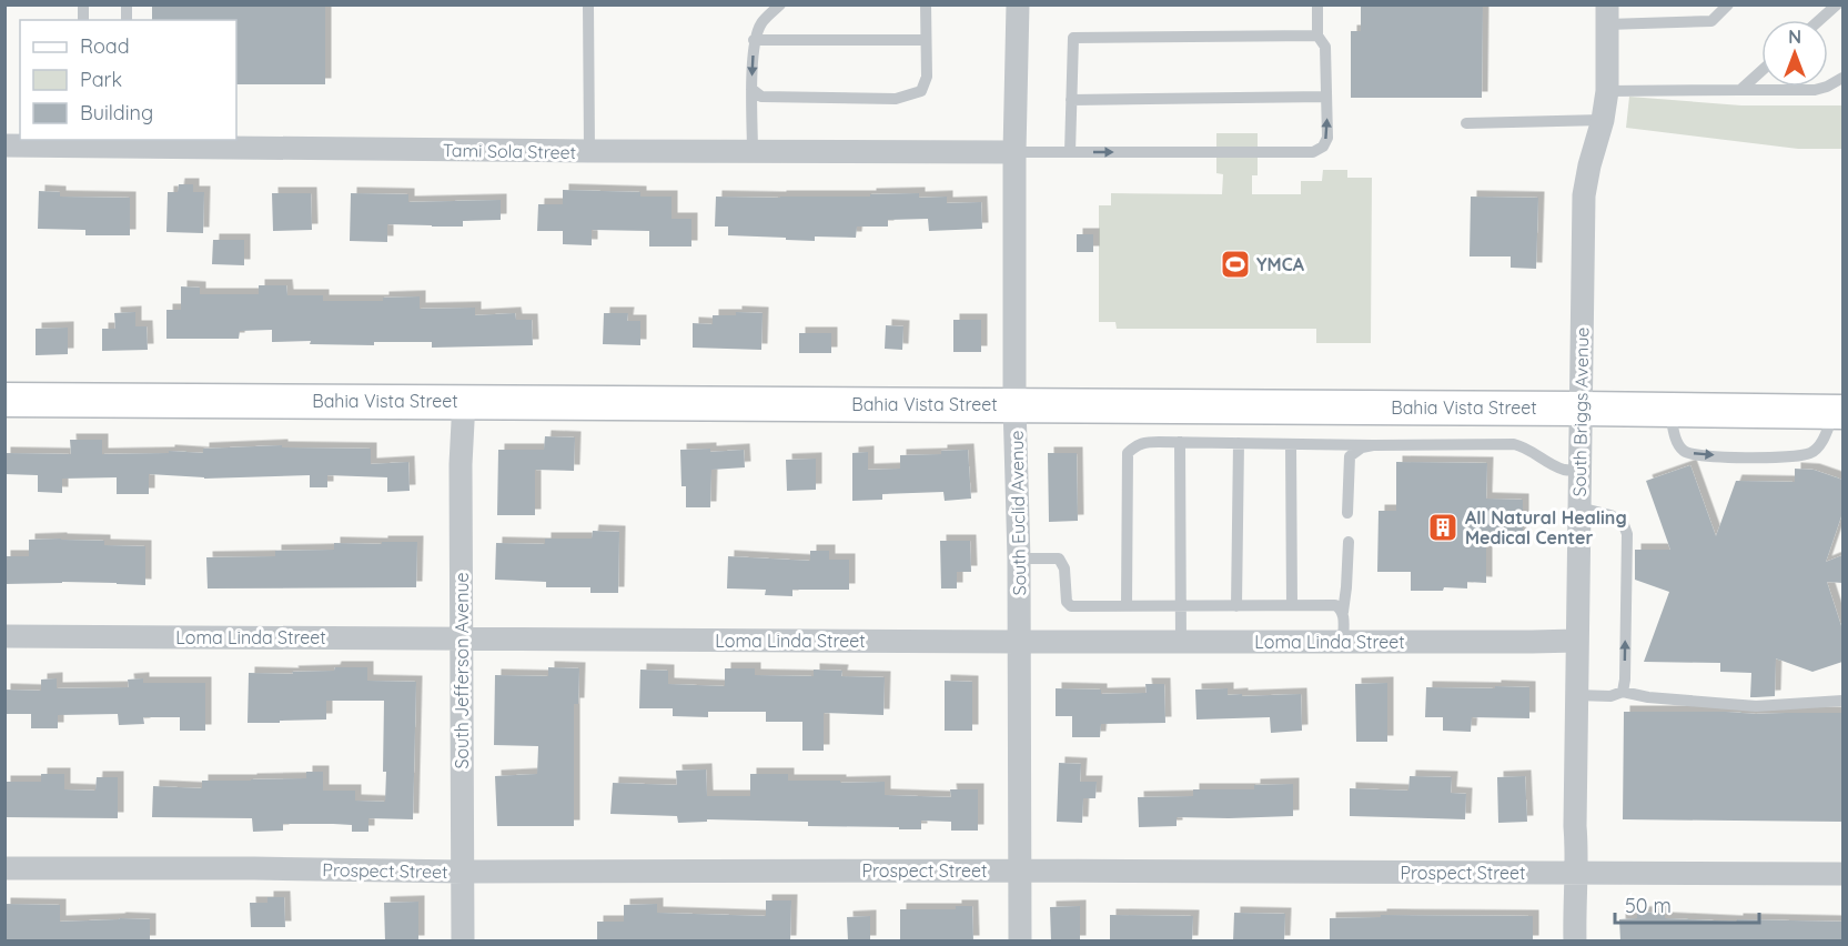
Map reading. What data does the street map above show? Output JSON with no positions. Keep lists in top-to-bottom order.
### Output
{
  "streets": {
    "street": [
      "Tami Sola Street",
      "Bahia Vista Street",
      "South Briggs Avenue",
      "South Euclid Avenue",
      "Loma Linda Street",
      "South Jefferson Avenue",
      "Prospect Street"
    ]
  },
  "crossings": [
    ["Tami Sola Street", "South Euclid Avenue"],
    ["Bahia Vista Street", "South Briggs Avenue"],
    ["Bahia Vista Street", "South Euclid Avenue"],
    ["Bahia Vista Street", "South Jefferson Avenue"],
    ["South Briggs Avenue", "Loma Linda Street"],
    ["South Briggs Avenue", "Prospect Street"],
    ["South Euclid Avenue", "Loma Linda Street"],
    ["South Euclid Avenue", "Prospect Street"],
    ["Loma Linda Street", "South Jefferson Avenue"],
    ["South Jefferson Avenue", "Prospect Street"]
  ],
  "places": {
    "sports": ["YMCA"],
    "building": ["All Natural Healing Medical Center"]
  },
  "legend": ["Road", "Park", "Building"],
  "scale_bar": "50 m",
  "north": "top"
}
